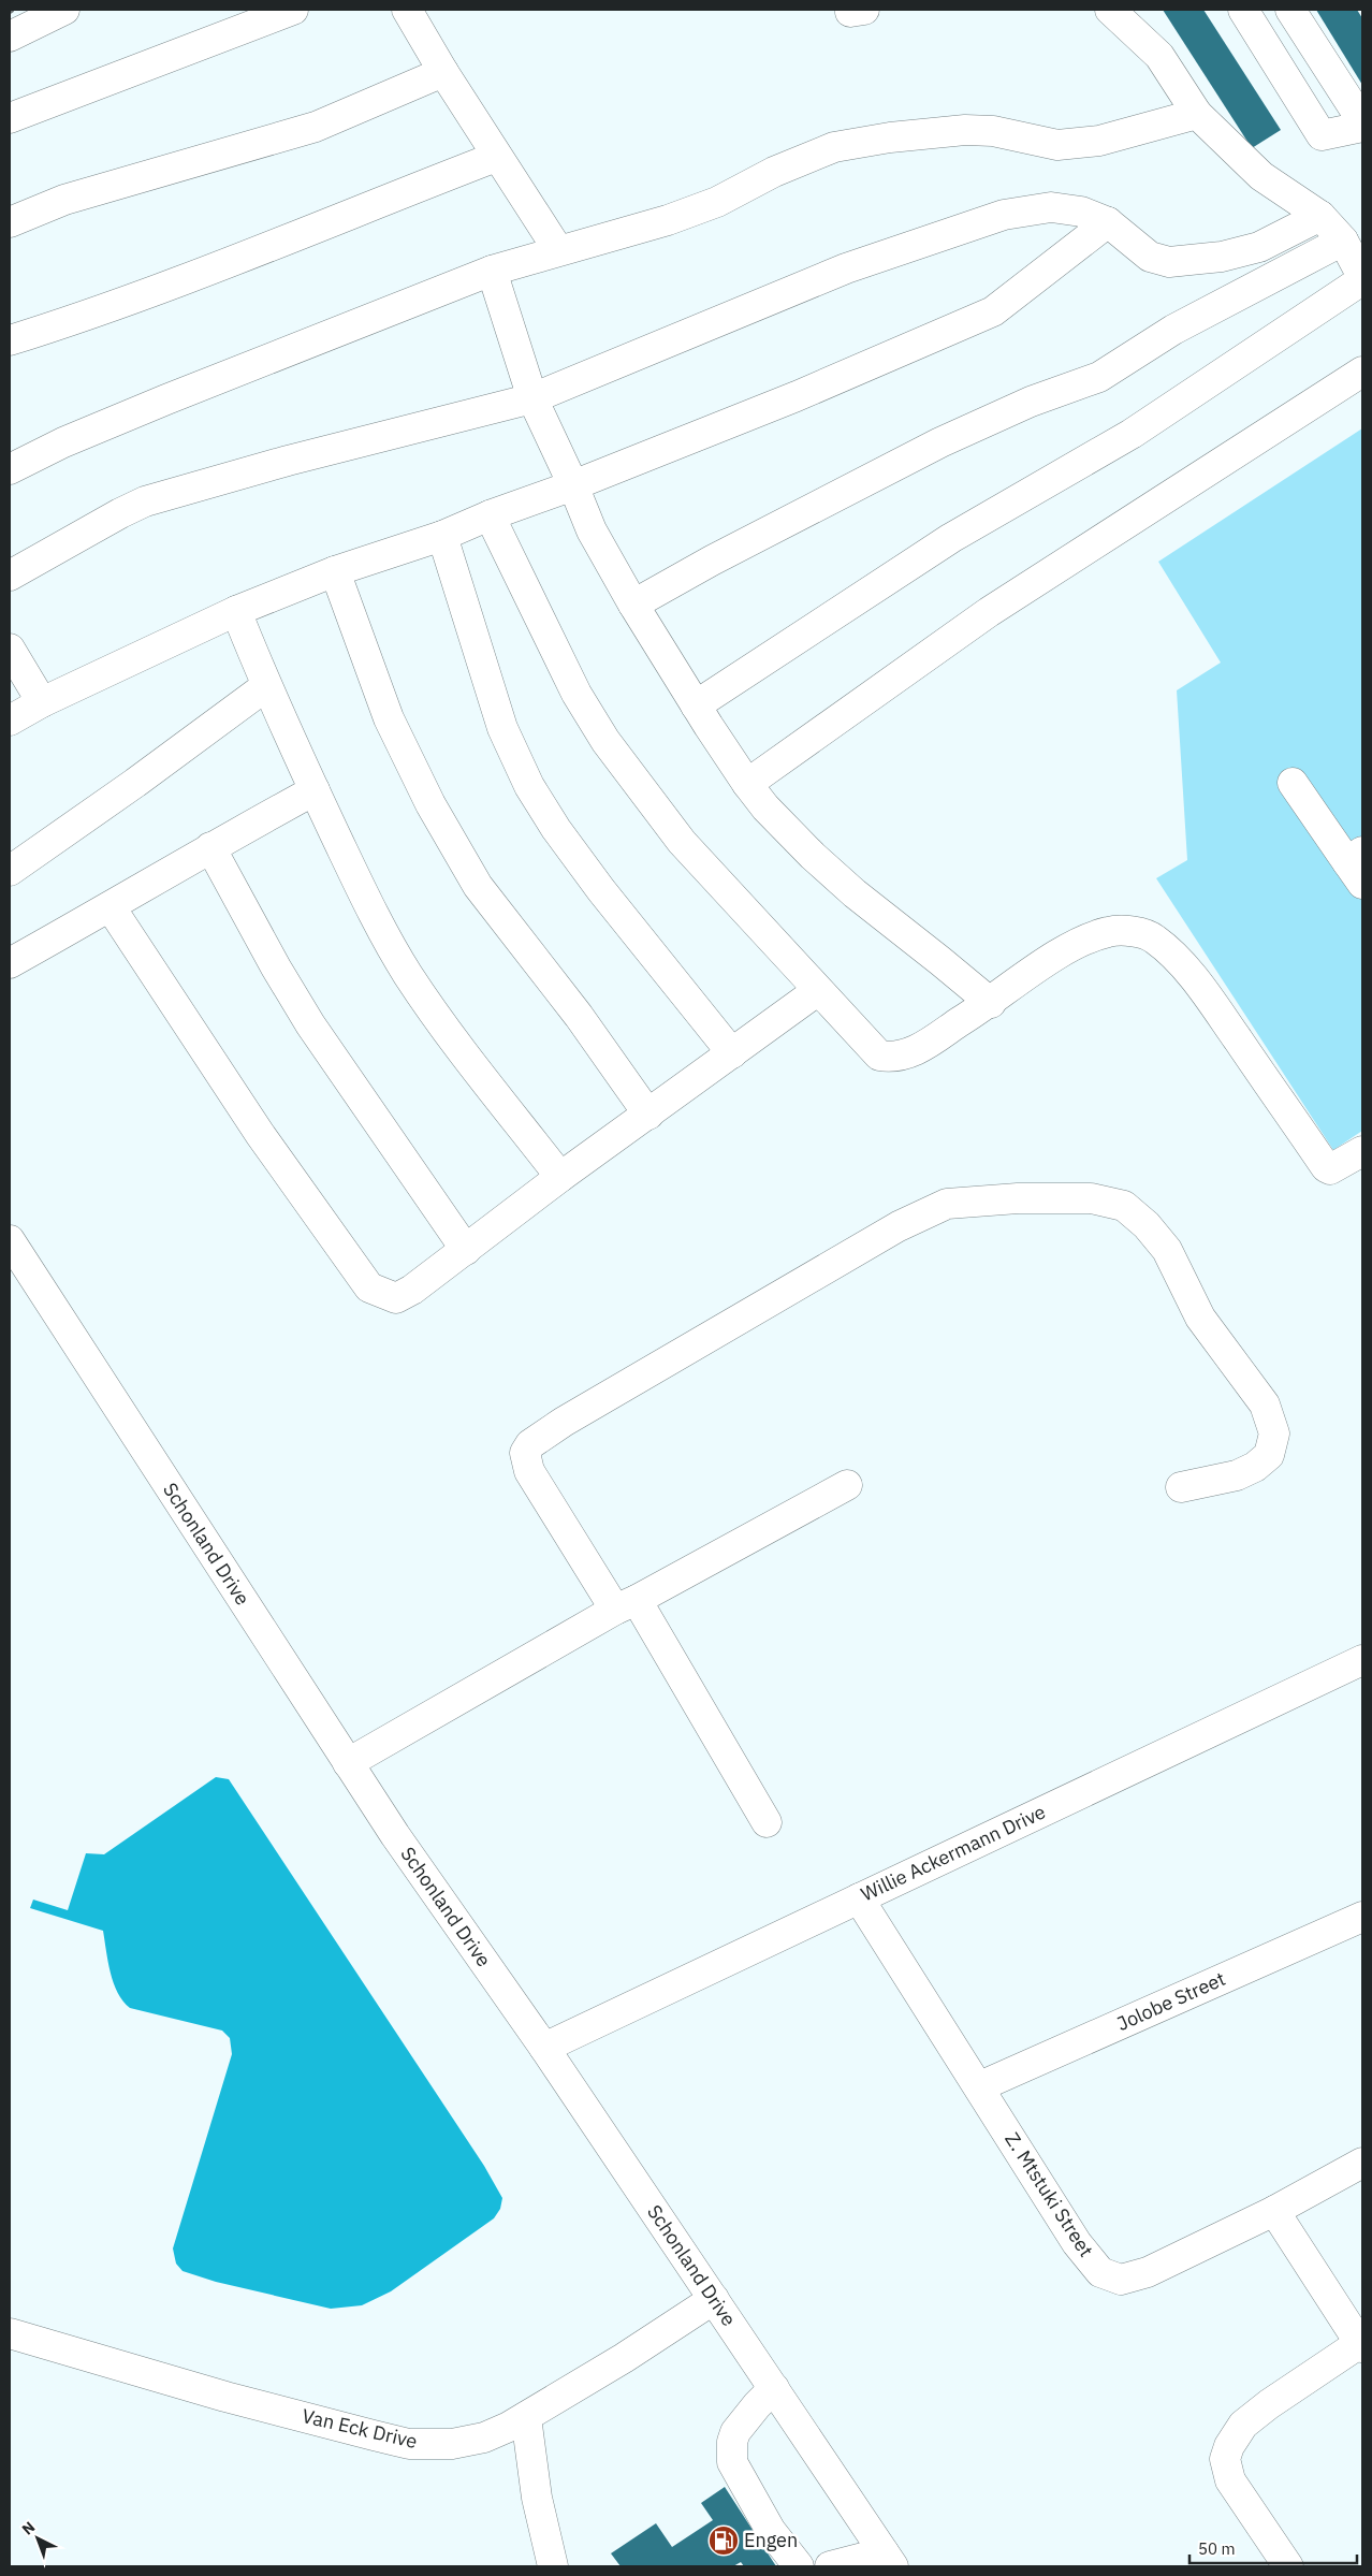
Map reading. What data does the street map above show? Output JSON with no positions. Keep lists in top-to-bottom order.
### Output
{
  "streets": {
    "street": [
      "Schonland Drive",
      "Willie Ackermann Drive",
      "Jolobe Street",
      "Z. Mtstuki Street",
      "Van Eck Drive"
    ]
  },
  "crossings": [
    ["Schonland Drive", "Willie Ackermann Drive"],
    ["Schonland Drive", "Van Eck Drive"],
    ["Willie Ackermann Drive", "Z. Mtstuki Street"],
    ["Jolobe Street", "Z. Mtstuki Street"]
  ],
  "places": {
    "fuel station": ["Engen"]
  },
  "scale_bar": "50 m",
  "north": "top left"
}
